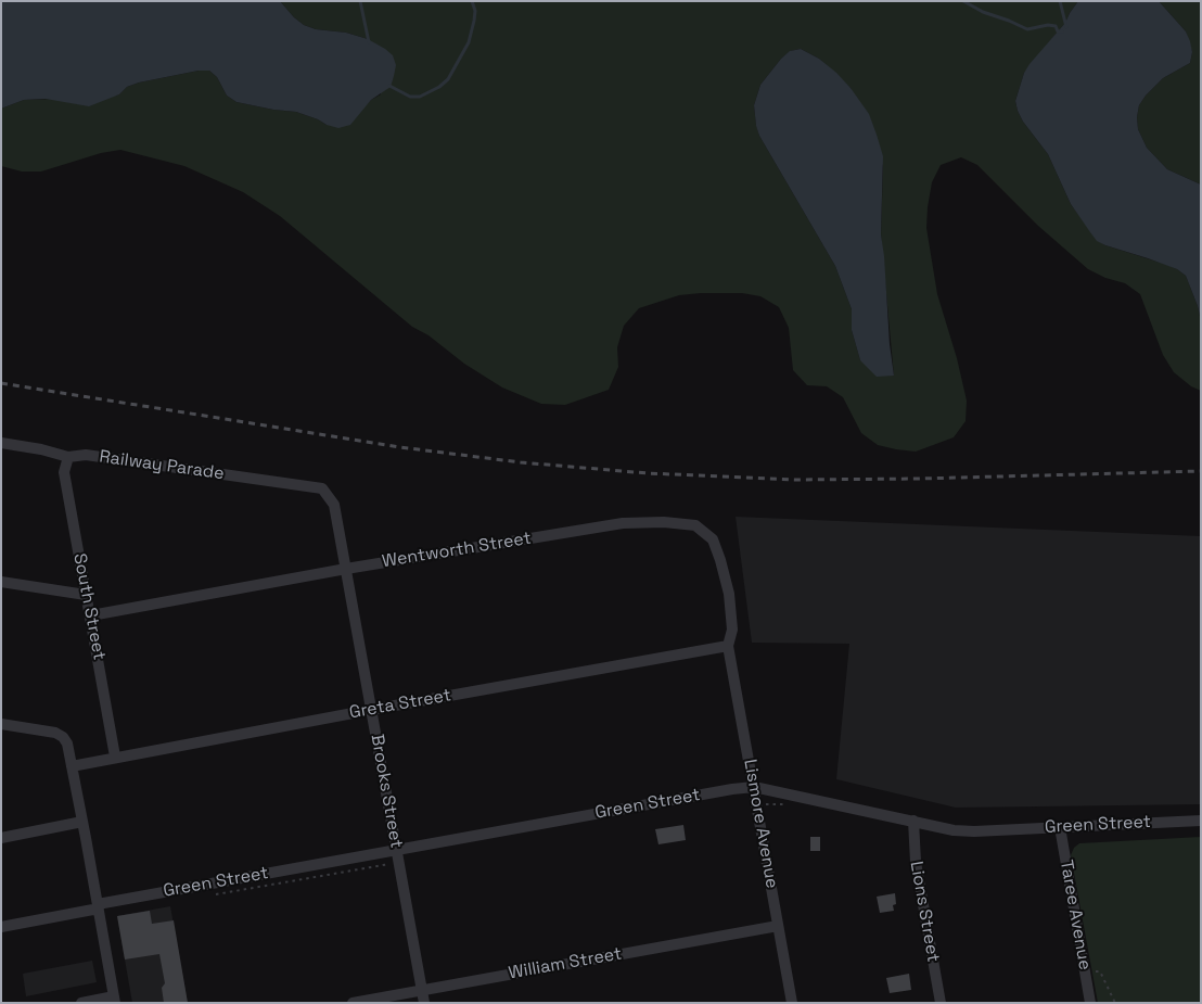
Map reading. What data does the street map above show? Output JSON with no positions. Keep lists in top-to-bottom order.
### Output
{
  "streets": {
    "street": [
      "Railway Parade",
      "Wentworth Street",
      "South Street",
      "Greta Street",
      "Brooks Street",
      "Green Street",
      "Lismore Avenue",
      "Lions Street",
      "Taree Avenue",
      "William Street"
    ]
  },
  "crossings": [
    ["Railway Parade", "South Street"],
    ["Railway Parade", "Brooks Street"],
    ["Wentworth Street", "South Street"],
    ["Wentworth Street", "Greta Street"],
    ["Wentworth Street", "Brooks Street"],
    ["Wentworth Street", "Lismore Avenue"],
    ["South Street", "Greta Street"],
    ["Greta Street", "Brooks Street"],
    ["Greta Street", "Lismore Avenue"],
    ["Brooks Street", "Green Street"],
    ["Brooks Street", "William Street"],
    ["Green Street", "Lismore Avenue"],
    ["Green Street", "Lions Street"],
    ["Green Street", "Taree Avenue"],
    ["Lismore Avenue", "William Street"]
  ]
}
